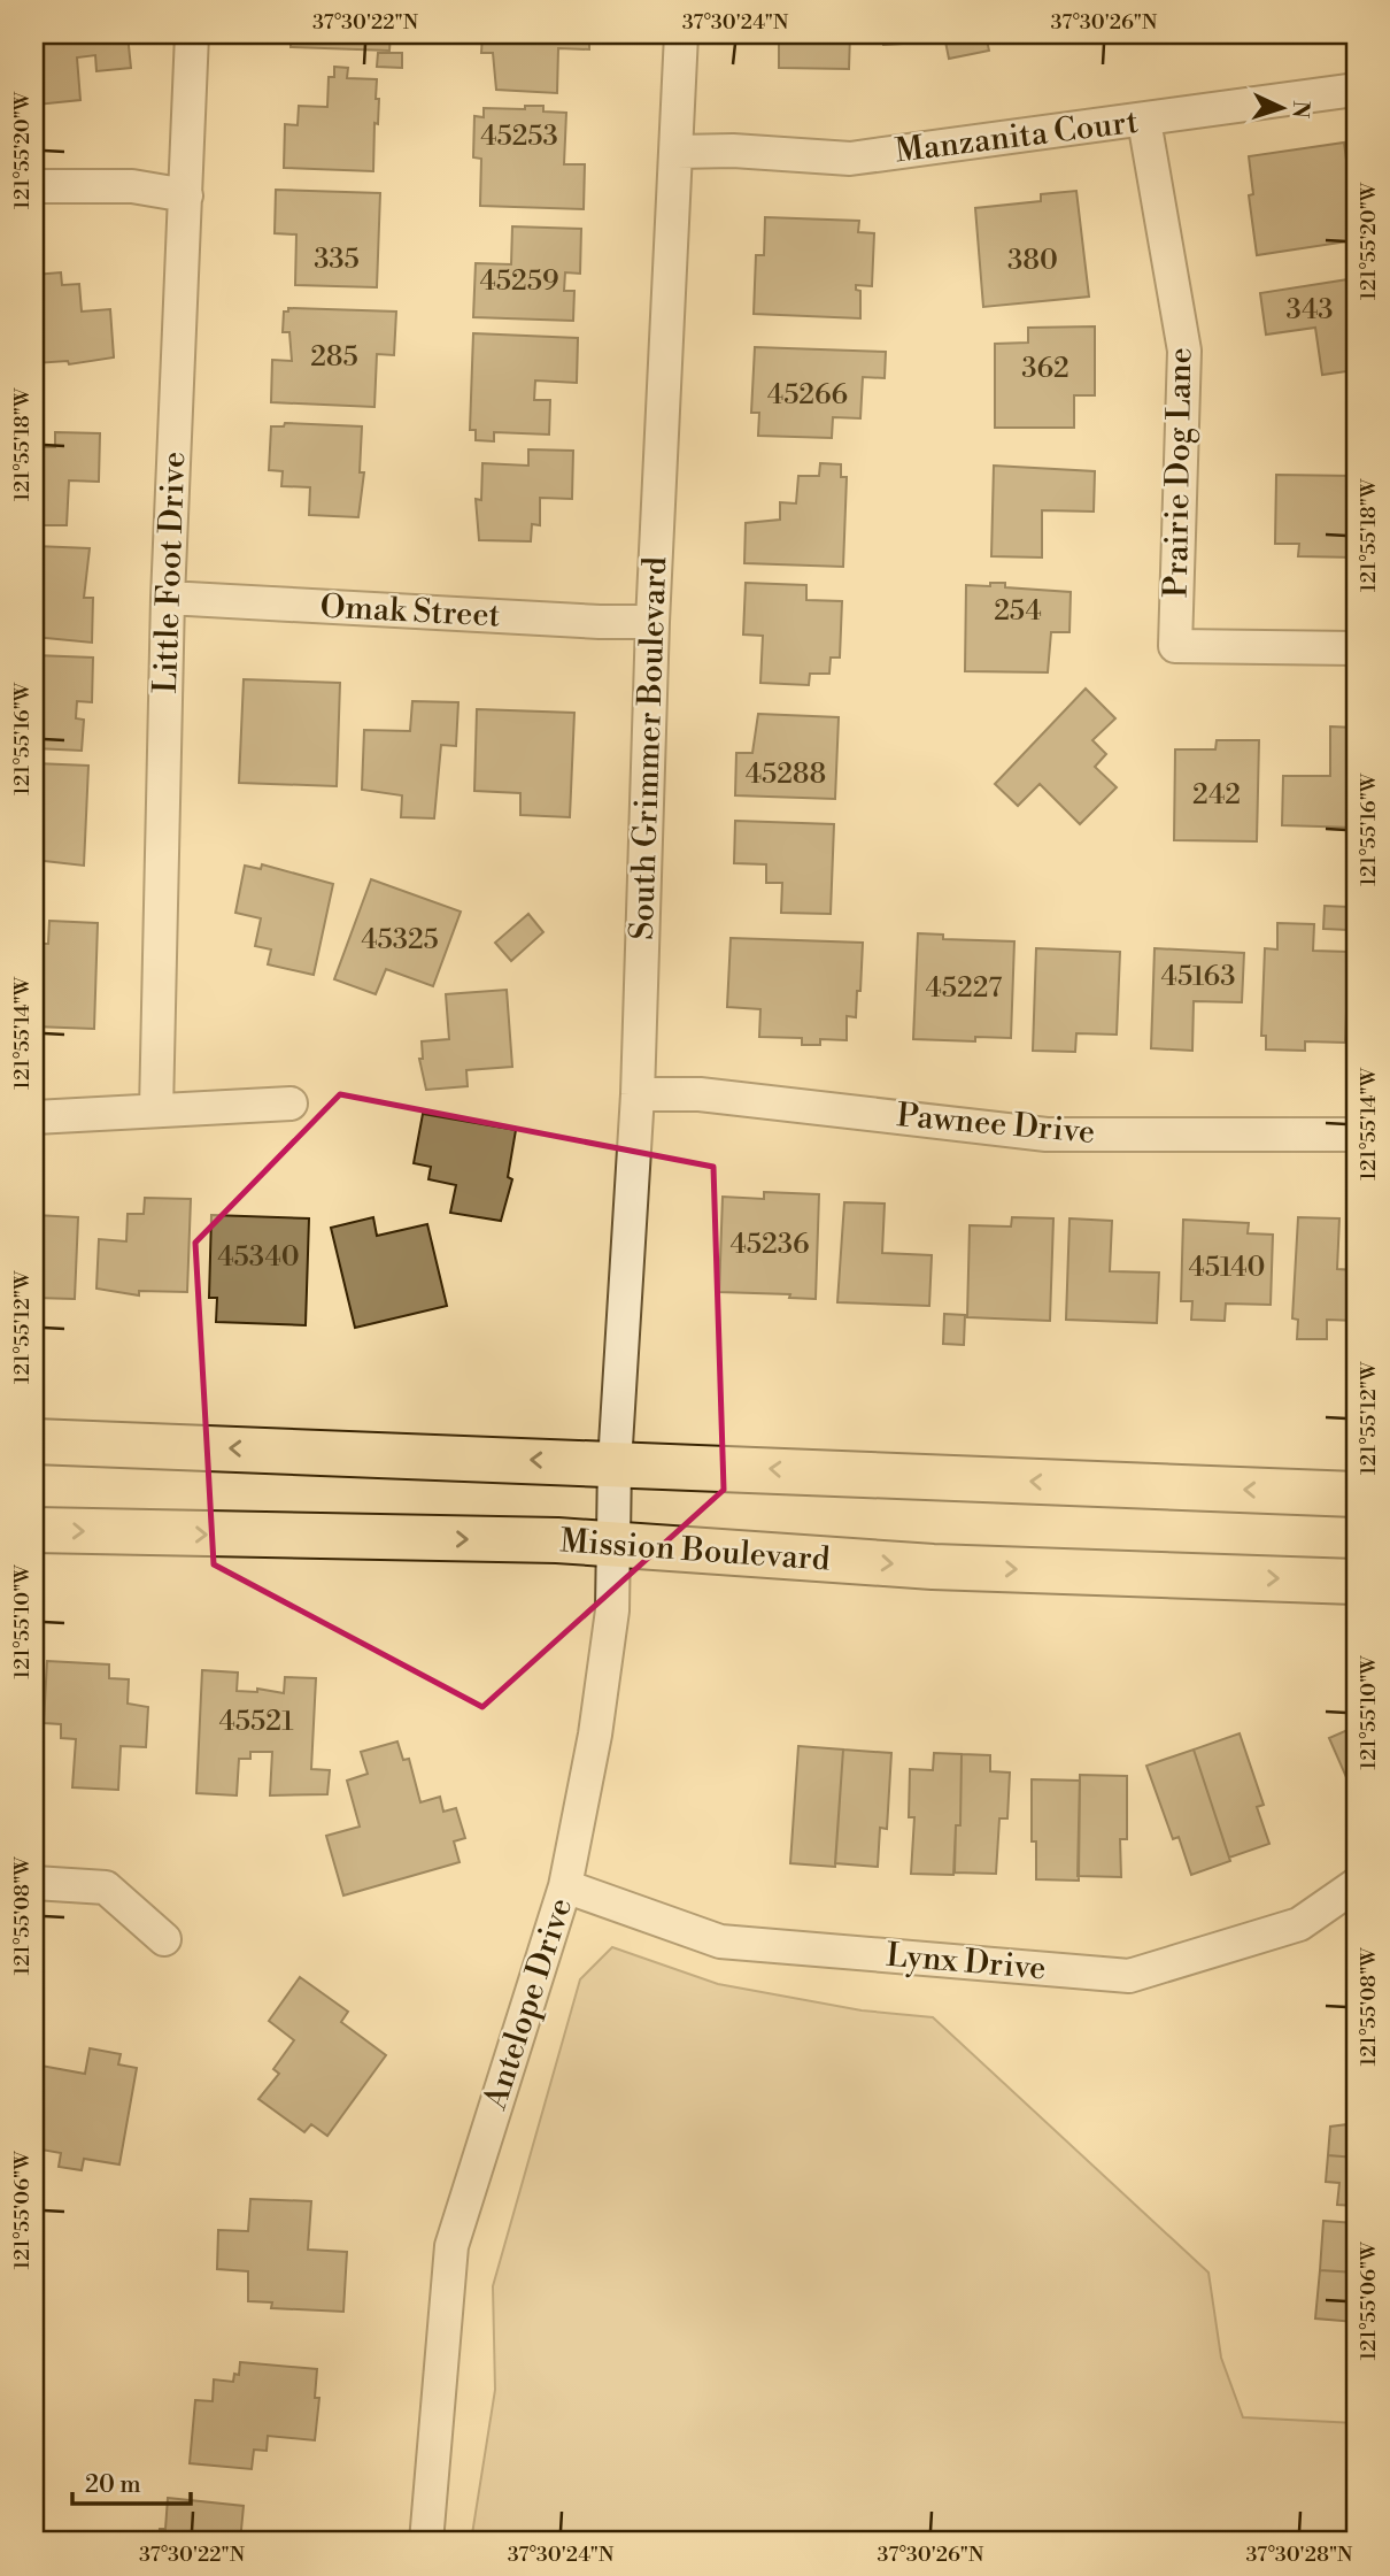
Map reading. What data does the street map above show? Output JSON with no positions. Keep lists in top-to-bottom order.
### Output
{
  "streets": {
    "main road": ["Mission Boulevard"],
    "street": [
      "Manzanita Court",
      "Prairie Dog Lane",
      "Little Foot Drive",
      "Omak Street",
      "South Grimmer Boulevard",
      "Pawnee Drive",
      "Lynx Drive",
      "Antelope Drive"
    ]
  },
  "crossings": [
    ["Manzanita Court", "Prairie Dog Lane"],
    ["Manzanita Court", "South Grimmer Boulevard"],
    ["Little Foot Drive", "Omak Street"],
    ["Omak Street", "South Grimmer Boulevard"],
    ["South Grimmer Boulevard", "Pawnee Drive"],
    ["South Grimmer Boulevard", "Antelope Drive"],
    ["Mission Boulevard", "Antelope Drive"],
    ["Lynx Drive", "Antelope Drive"]
  ],
  "house_numbers": [
    "45253",
    "335",
    "380",
    "45259",
    "343",
    "285",
    "362",
    "45266",
    "254",
    "45288",
    "242",
    "45325",
    "45163",
    "45227",
    "45236",
    "45340",
    "45140",
    "45521"
  ],
  "scale_bar": "20 m",
  "north": "right",
  "coordinates": [
    "37°30'22\"N",
    "37°30'24\"N",
    "37°30'26\"N",
    "121°55'20\"W",
    "121°55'18\"W",
    "121°55'16\"W",
    "121°55'14\"W",
    "121°55'12\"W",
    "121°55'10\"W",
    "121°55'08\"W",
    "121°55'06\"W",
    "37°30'28\"N"
  ]
}
